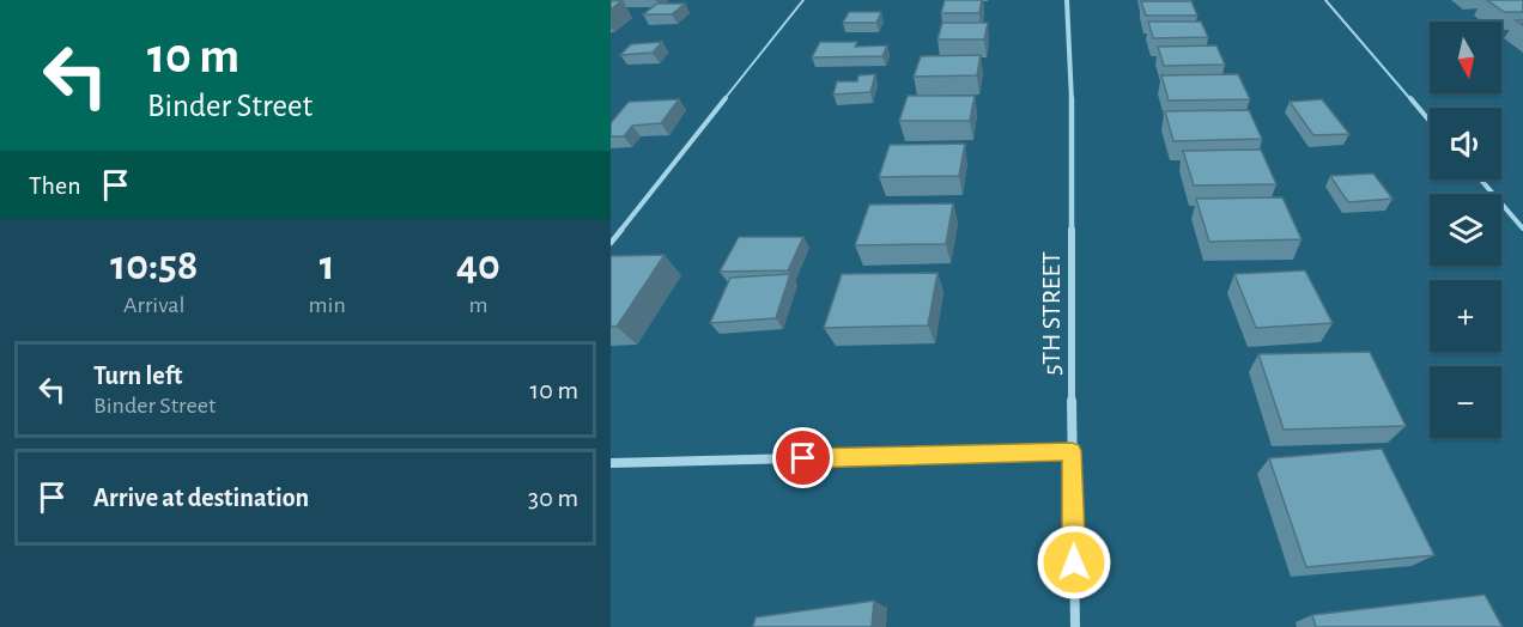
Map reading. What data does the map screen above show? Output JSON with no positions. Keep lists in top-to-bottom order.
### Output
{
  "streets": {
    "street": ["5TH STREET"]
  },
  "north": "bottom",
  "page": {
    "turn": ["10 m", "Binder Street"],
    "map_buttons": ["+", "−"],
    "then": "Then",
    "eta": [
      "10:58",
      "Arrival",
      "1",
      "min",
      "40",
      "m"
    ],
    "list": [
      {
        "name": "Turn left",
        "note": "Binder Street",
        "value": "10 m"
      },
      {
        "name": "Arrive at destination",
        "value": "30 m"
      }
    ]
  }
}
